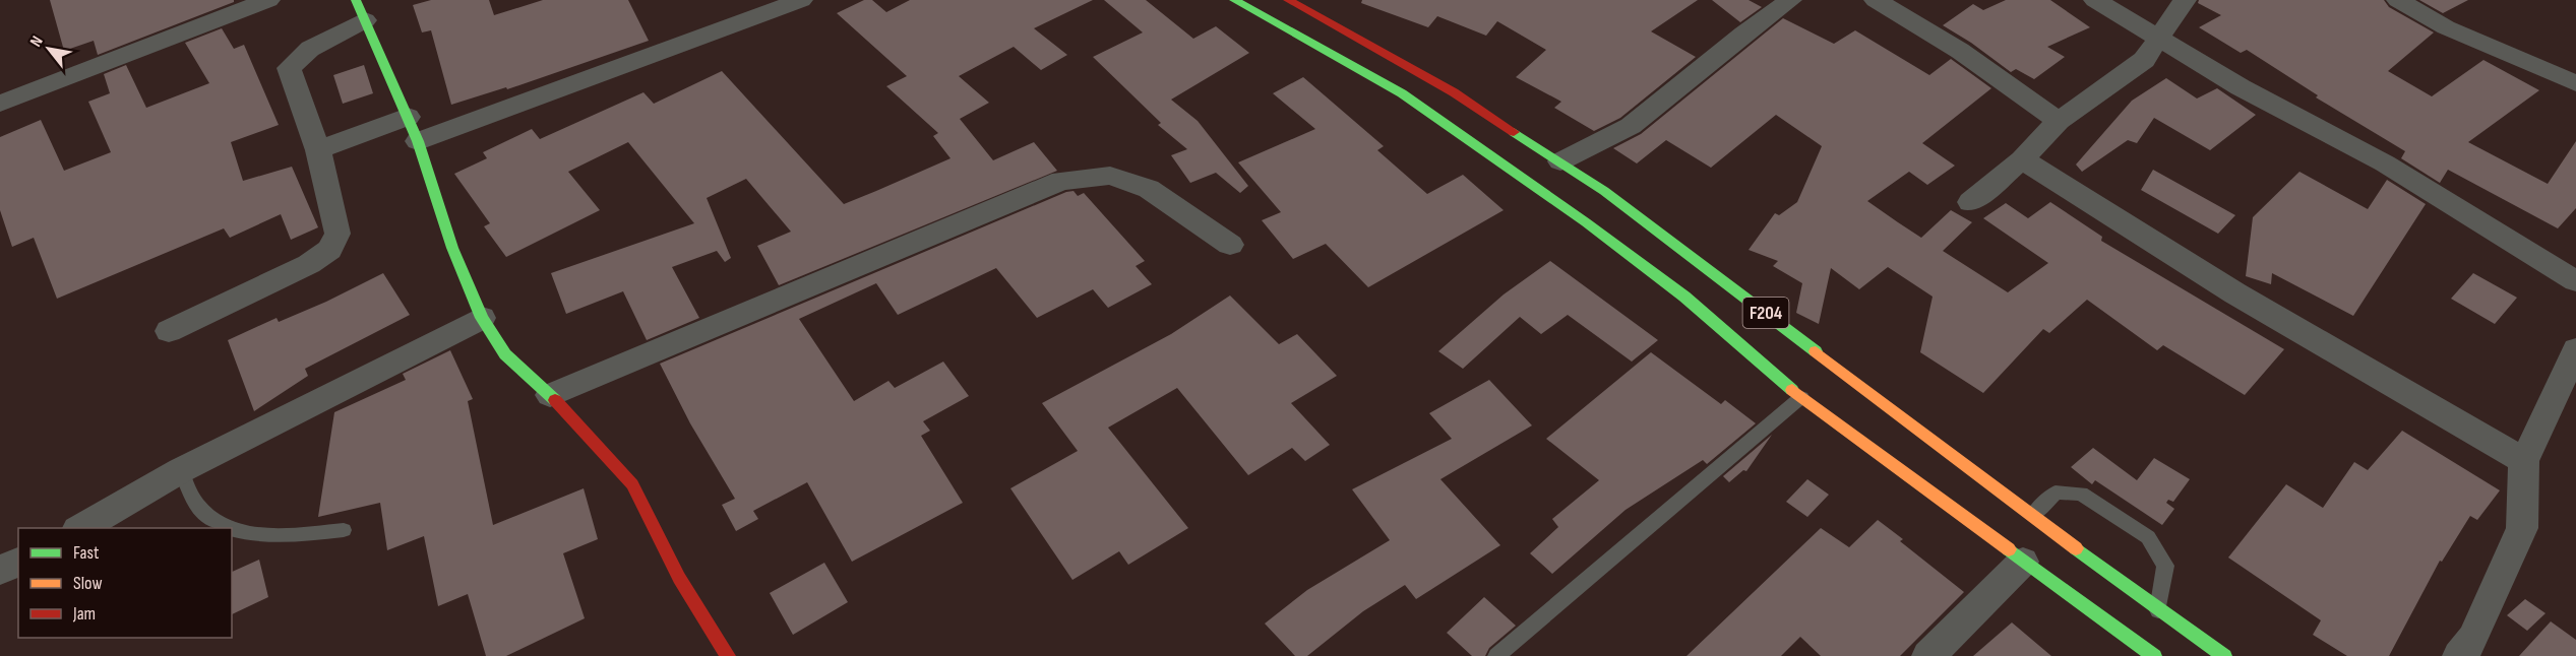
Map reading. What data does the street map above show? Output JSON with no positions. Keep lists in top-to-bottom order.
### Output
{
  "streets": {
    "main road": ["F204"]
  },
  "legend": ["Fast", "Slow", "Jam"],
  "north": "top left"
}
